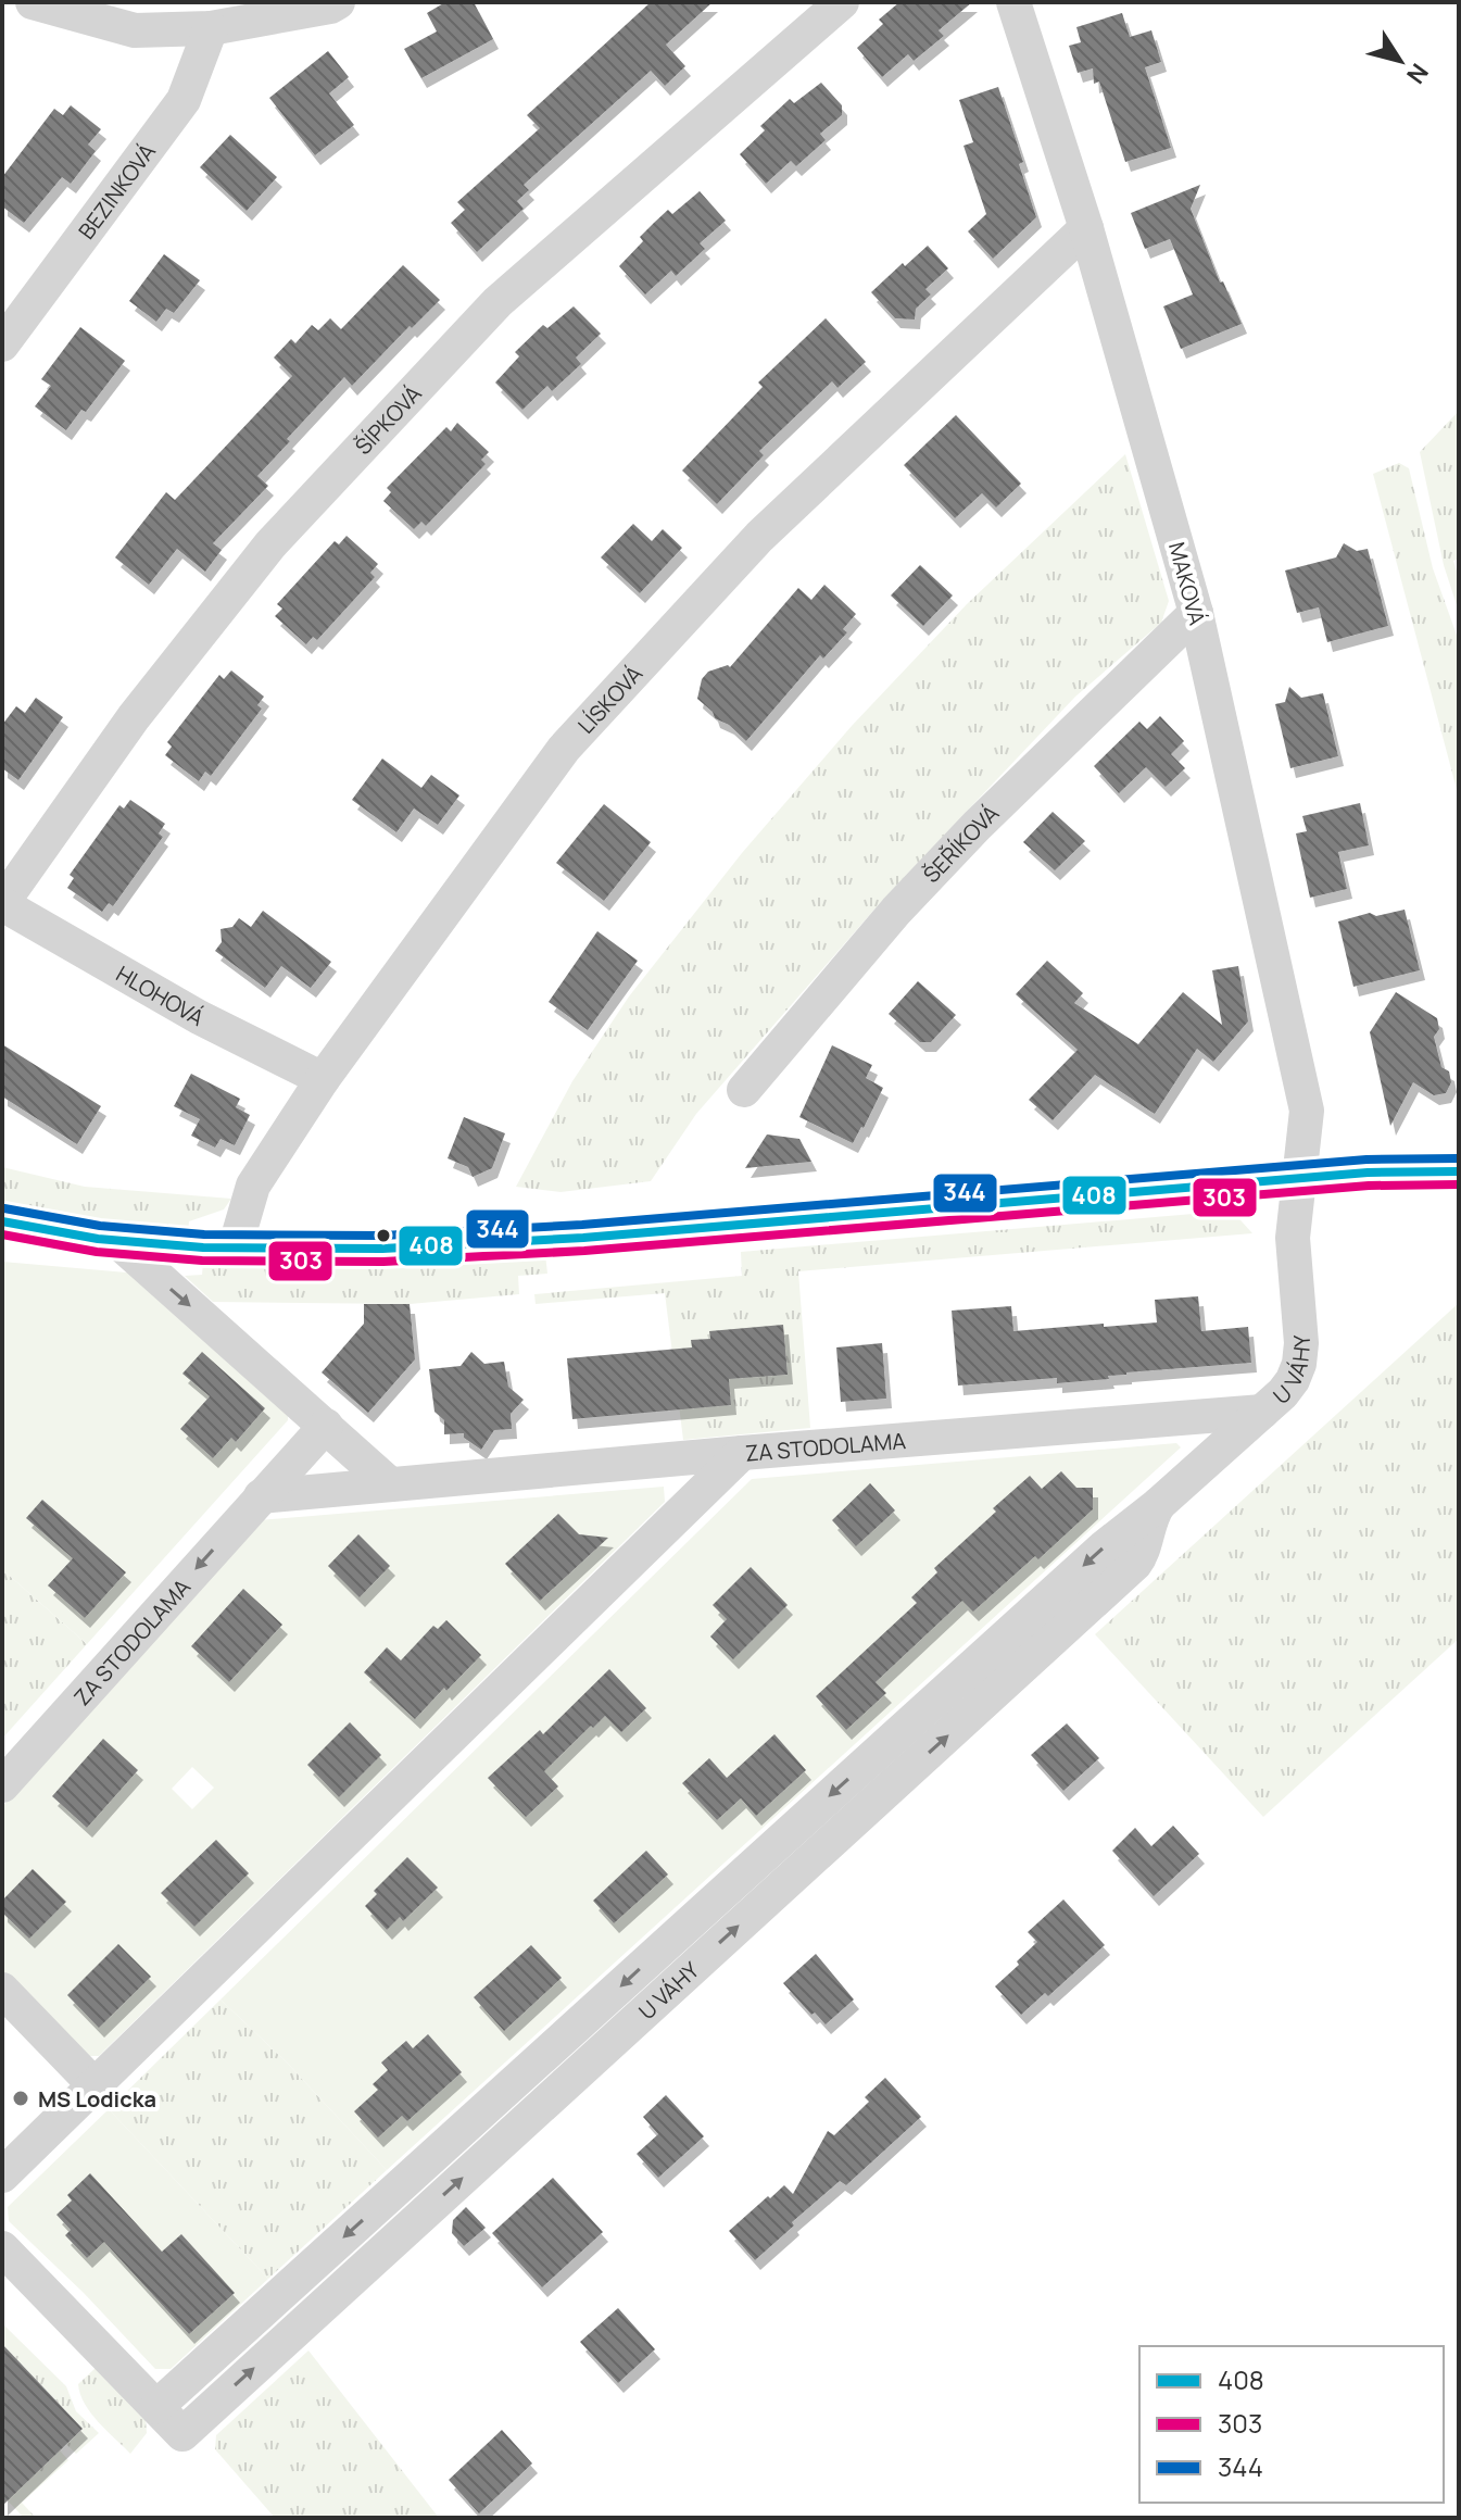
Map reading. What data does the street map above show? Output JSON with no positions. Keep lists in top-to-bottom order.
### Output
{
  "streets": {
    "street": [
      "BEZINKOVÁ",
      "ŠÍPKOVÁ",
      "MAKOVÁ",
      "LÍSKOVÁ",
      "ŠEŘÍKOVÁ",
      "HLOHOVÁ",
      "U VÁHY",
      "ZA STODOLAMA"
    ]
  },
  "crossings": [
    ["ŠÍPKOVÁ", "HLOHOVÁ"],
    ["MAKOVÁ", "LÍSKOVÁ"],
    ["MAKOVÁ", "ŠEŘÍKOVÁ"],
    ["MAKOVÁ", "U VÁHY"],
    ["LÍSKOVÁ", "HLOHOVÁ"],
    ["U VÁHY", "ZA STODOLAMA"]
  ],
  "places": ["MS Lodicka"],
  "lines": ["transit line 344", "transit line 408", "transit line 303"],
  "legend": ["408", "303", "344"],
  "north": "bottom right"
}
